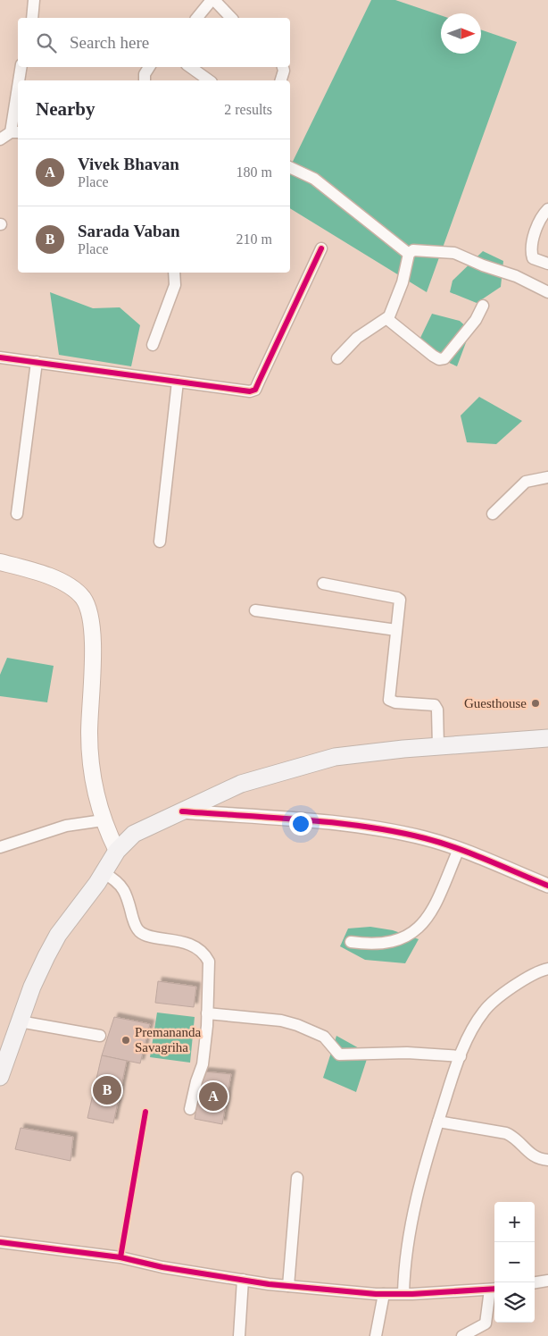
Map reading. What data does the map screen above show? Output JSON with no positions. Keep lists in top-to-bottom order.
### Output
{
  "places": ["Guesthouse", "Premananda Savagriha"],
  "north": "right",
  "page": {
    "search": "Search here",
    "heading": ["Nearby", "2 results"],
    "list": [
      {
        "mark": "A",
        "name": "Vivek Bhavan",
        "note": "Place",
        "value": "180 m"
      },
      {
        "mark": "B",
        "name": "Sarada Vaban",
        "note": "Place",
        "value": "210 m"
      }
    ],
    "pins": ["B", "A"],
    "map_buttons": ["+", "−"]
  }
}
